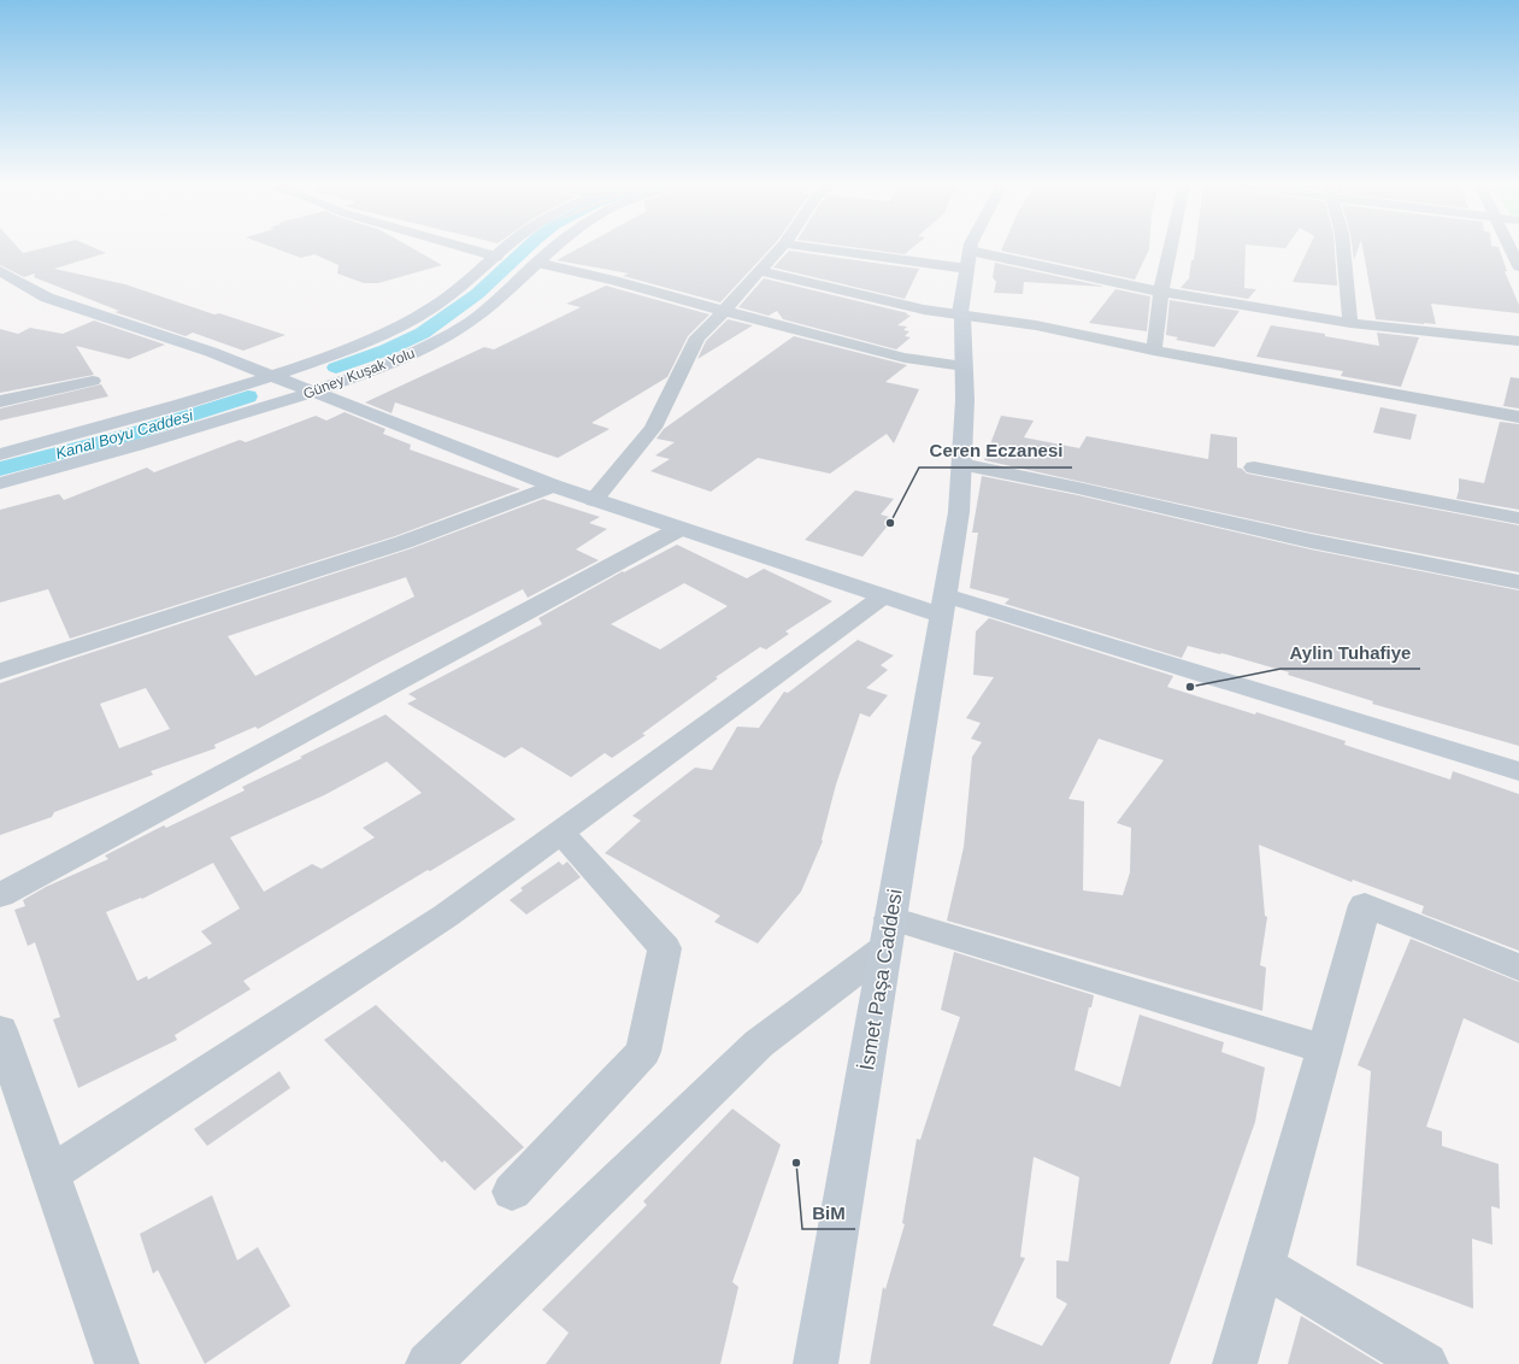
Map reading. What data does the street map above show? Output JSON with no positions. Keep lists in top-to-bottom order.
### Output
{
  "streets": {
    "main road": ["Güney Kuşak Yolu", "İsmet Paşa Caddesi"]
  },
  "water": ["Kanal Boyu Caddesi"],
  "places": ["Ceren Eczanesi", "Aylin Tuhafiye", "BiM"]
}
